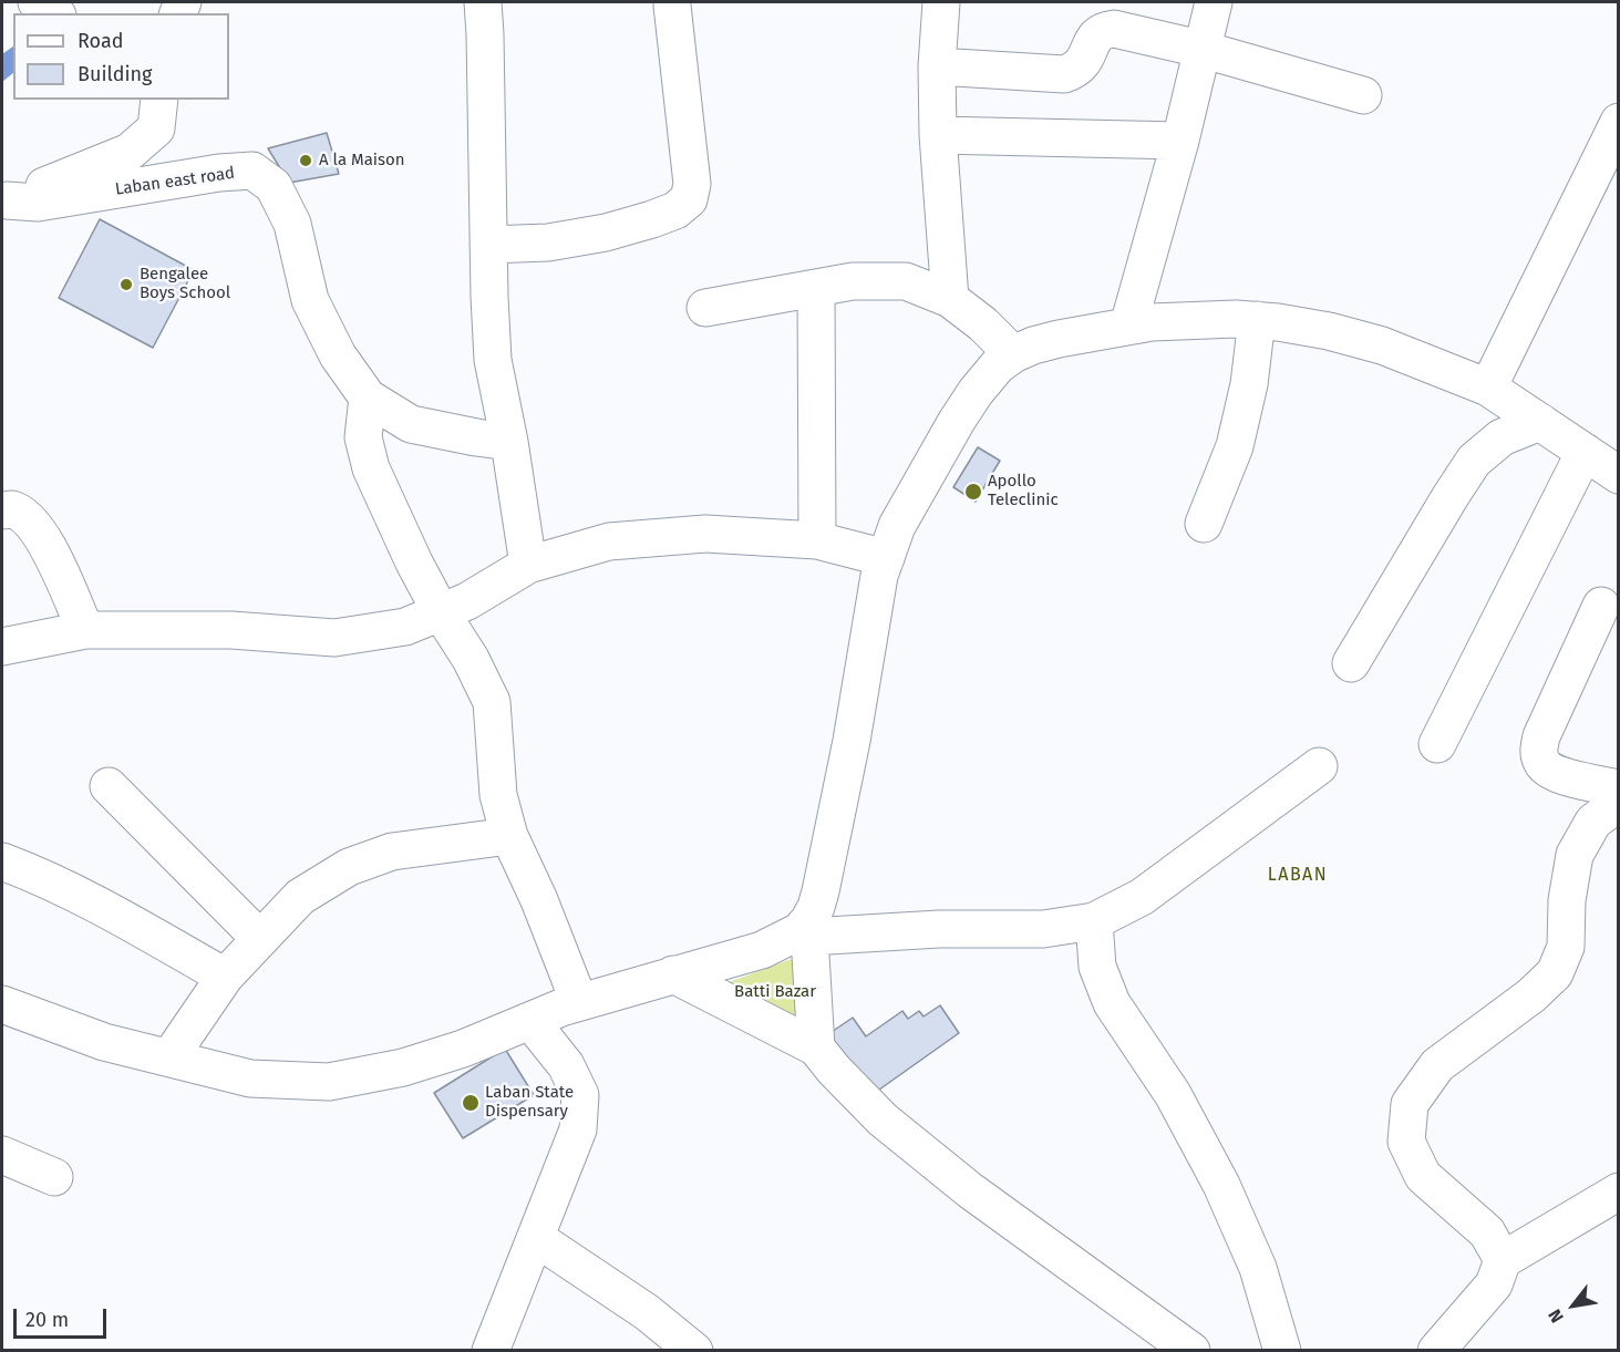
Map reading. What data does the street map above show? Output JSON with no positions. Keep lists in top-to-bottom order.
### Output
{
  "streets": {
    "street": ["Laban east road"]
  },
  "districts": ["LABAN"],
  "parks": ["Batti Bazar"],
  "places": [
    "A la Maison",
    "Bengalee Boys School",
    "Apollo Teleclinic",
    "Laban State Dispensary"
  ],
  "legend": ["Road", "Building"],
  "scale_bar": "20 m",
  "north": "bottom left"
}
